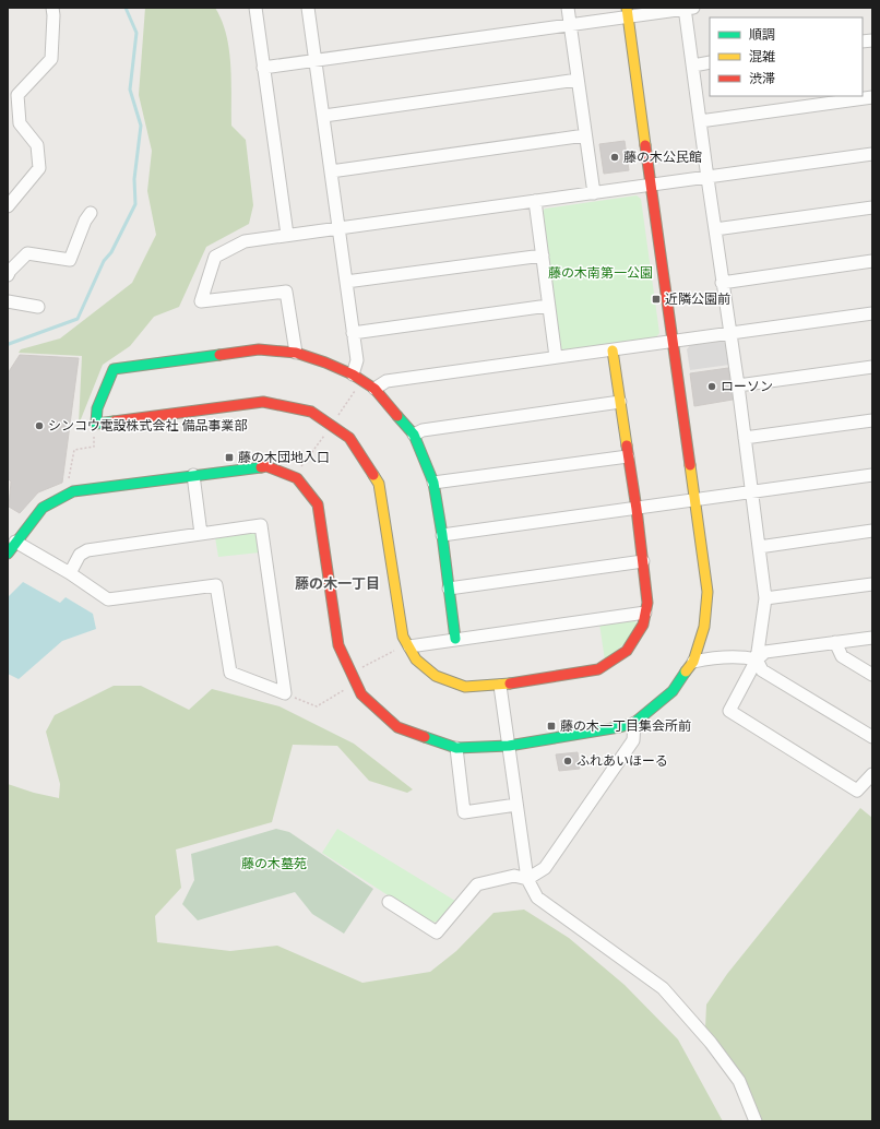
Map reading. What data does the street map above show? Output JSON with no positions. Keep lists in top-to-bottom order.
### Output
{
  "districts": ["藤の木一丁目"],
  "parks": ["藤の木南第一公園", "藤の木墓苑"],
  "places": {
    "other": [
      "藤の木公民館",
      "ローソン",
      "シンコウ電設株式会社 備品事業部",
      "ふれあいほーる"
    ],
    "transit": ["近隣公園前", "藤の木団地入口", "藤の木一丁目集会所前"]
  },
  "legend": ["順調", "混雑", "渋滞"]
}
